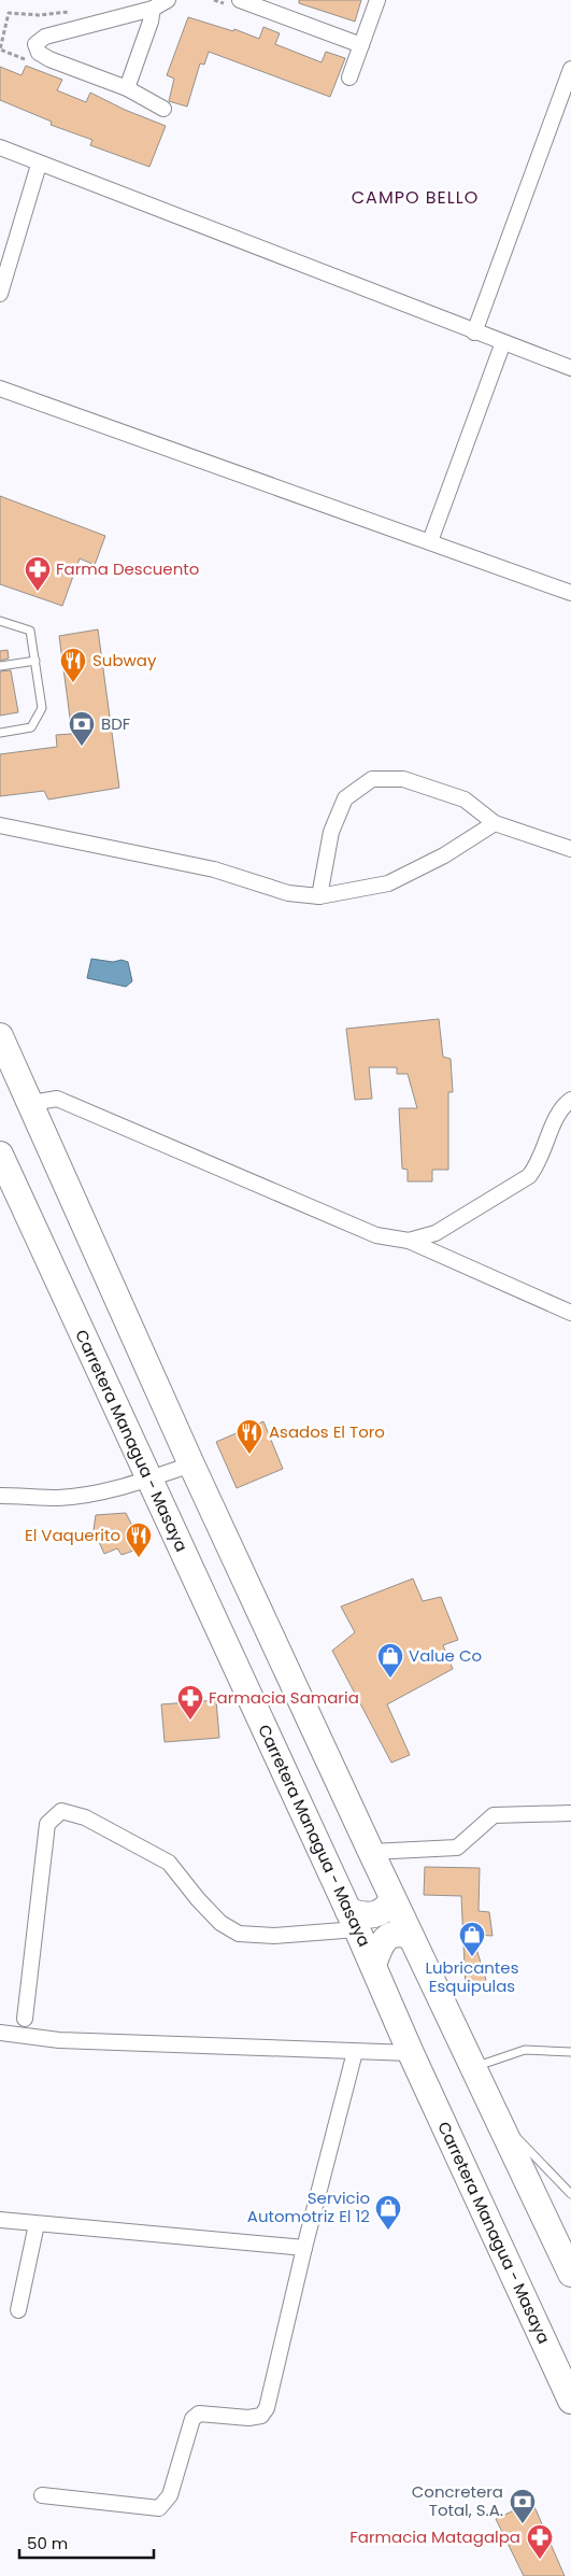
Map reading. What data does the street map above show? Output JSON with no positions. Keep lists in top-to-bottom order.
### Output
{
  "streets": {
    "highway": ["Carretera Managua - Masaya"]
  },
  "districts": ["CAMPO BELLO"],
  "places": {
    "pharmacy": ["Farma Descuento", "Farmacia Samaria", "Farmacia Matagalpa"],
    "restaurant": ["Subway", "Asados El Toro", "El Vaquerito"],
    "bank": ["BDF", "Concretera Total, S.A."],
    "shop": ["Value Co", "Lubricantes Esquipulas", "Servicio Automotriz El 12"]
  },
  "scale_bar": "50 m"
}
